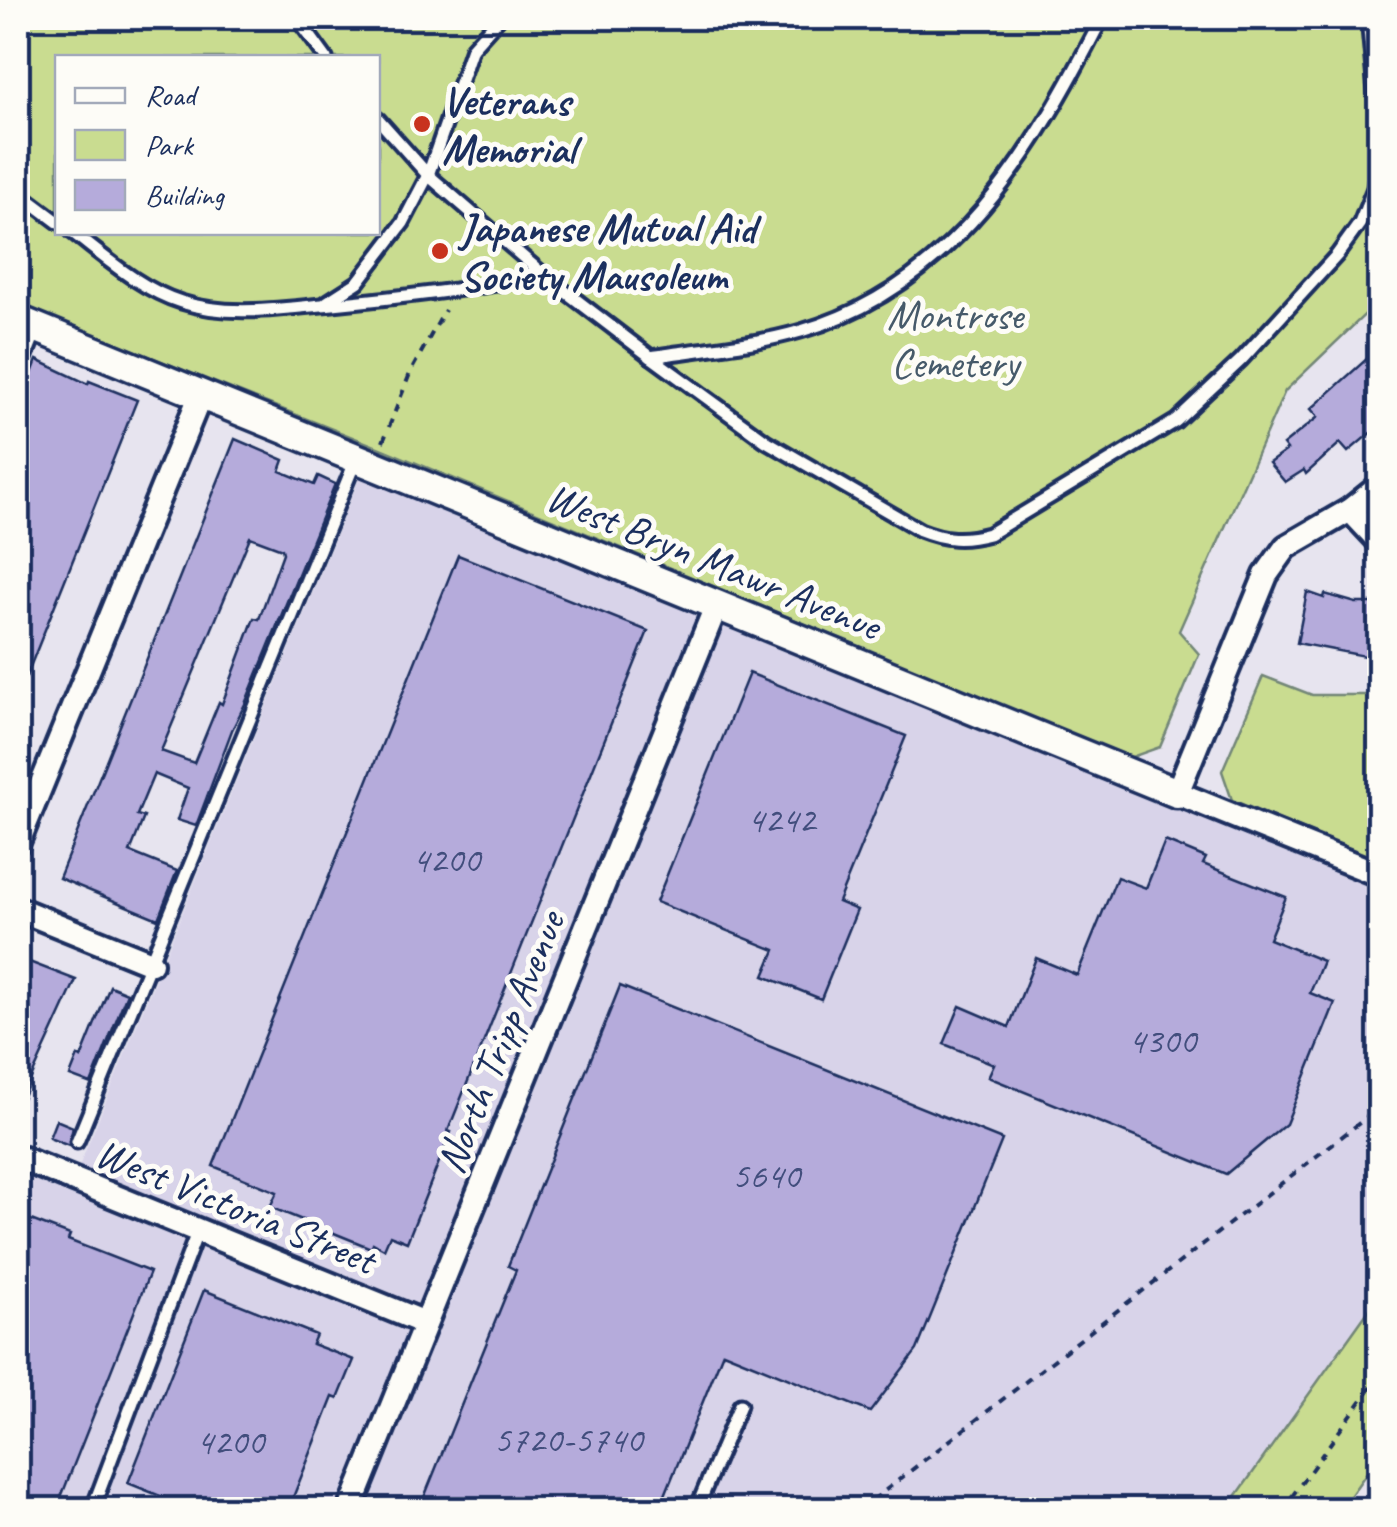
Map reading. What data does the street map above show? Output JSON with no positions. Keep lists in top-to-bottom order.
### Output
{
  "streets": {
    "street": ["West Bryn Mawr Avenue", "North Tripp Avenue", "West Victoria Street"]
  },
  "crossings": [
    ["West Bryn Mawr Avenue", "North Tripp Avenue"],
    ["North Tripp Avenue", "West Victoria Street"]
  ],
  "parks": ["Montrose Cemetery"],
  "places": ["Veterans Memorial", "Japanese Mutual Aid Society Mausoleum"],
  "house_numbers": [
    "4242",
    "4200",
    "4300",
    "5640",
    "5720-5740",
    "4200"
  ],
  "legend": ["Road", "Park", "Building"]
}
